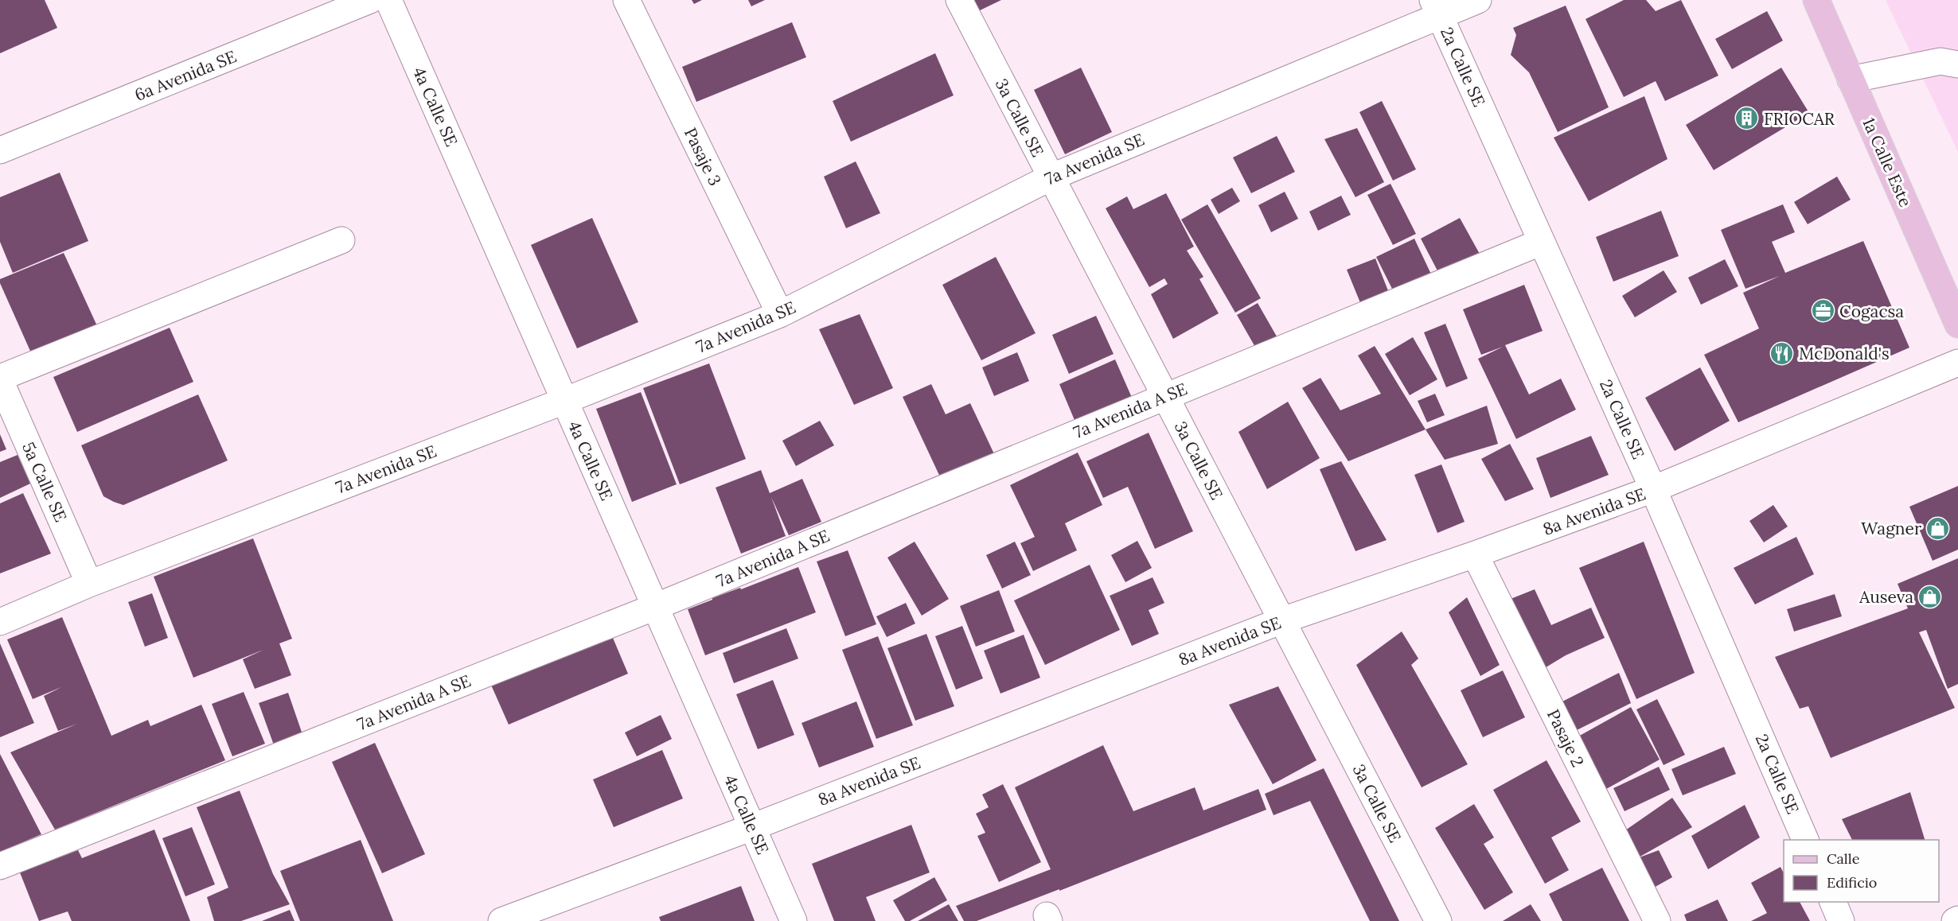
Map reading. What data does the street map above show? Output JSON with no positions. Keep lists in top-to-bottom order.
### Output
{
  "streets": {
    "main road": ["1a Calle Este"],
    "street": [
      "2a Calle SE",
      "6a Avenida SE",
      "4a Calle SE",
      "3a Calle SE",
      "Pasaje 3",
      "7a Avenida SE",
      "7a Avenida A SE",
      "5a Calle SE",
      "8a Avenida SE",
      "Pasaje 2"
    ]
  },
  "crossings": [
    ["2a Calle SE", "7a Avenida SE"],
    ["2a Calle SE", "7a Avenida A SE"],
    ["2a Calle SE", "8a Avenida SE"],
    ["4a Calle SE", "7a Avenida SE"],
    ["4a Calle SE", "7a Avenida A SE"],
    ["4a Calle SE", "8a Avenida SE"],
    ["3a Calle SE", "7a Avenida SE"],
    ["3a Calle SE", "7a Avenida A SE"],
    ["3a Calle SE", "8a Avenida SE"],
    ["Pasaje 3", "7a Avenida SE"],
    ["7a Avenida SE", "5a Calle SE"],
    ["8a Avenida SE", "Pasaje 2"]
  ],
  "places": {
    "building": ["FRIOCAR"],
    "office": ["Cogacsa"],
    "restaurant": ["McDonald's"],
    "shop": ["Wagner", "Auseva"]
  },
  "legend": ["Calle", "Edificio"]
}
